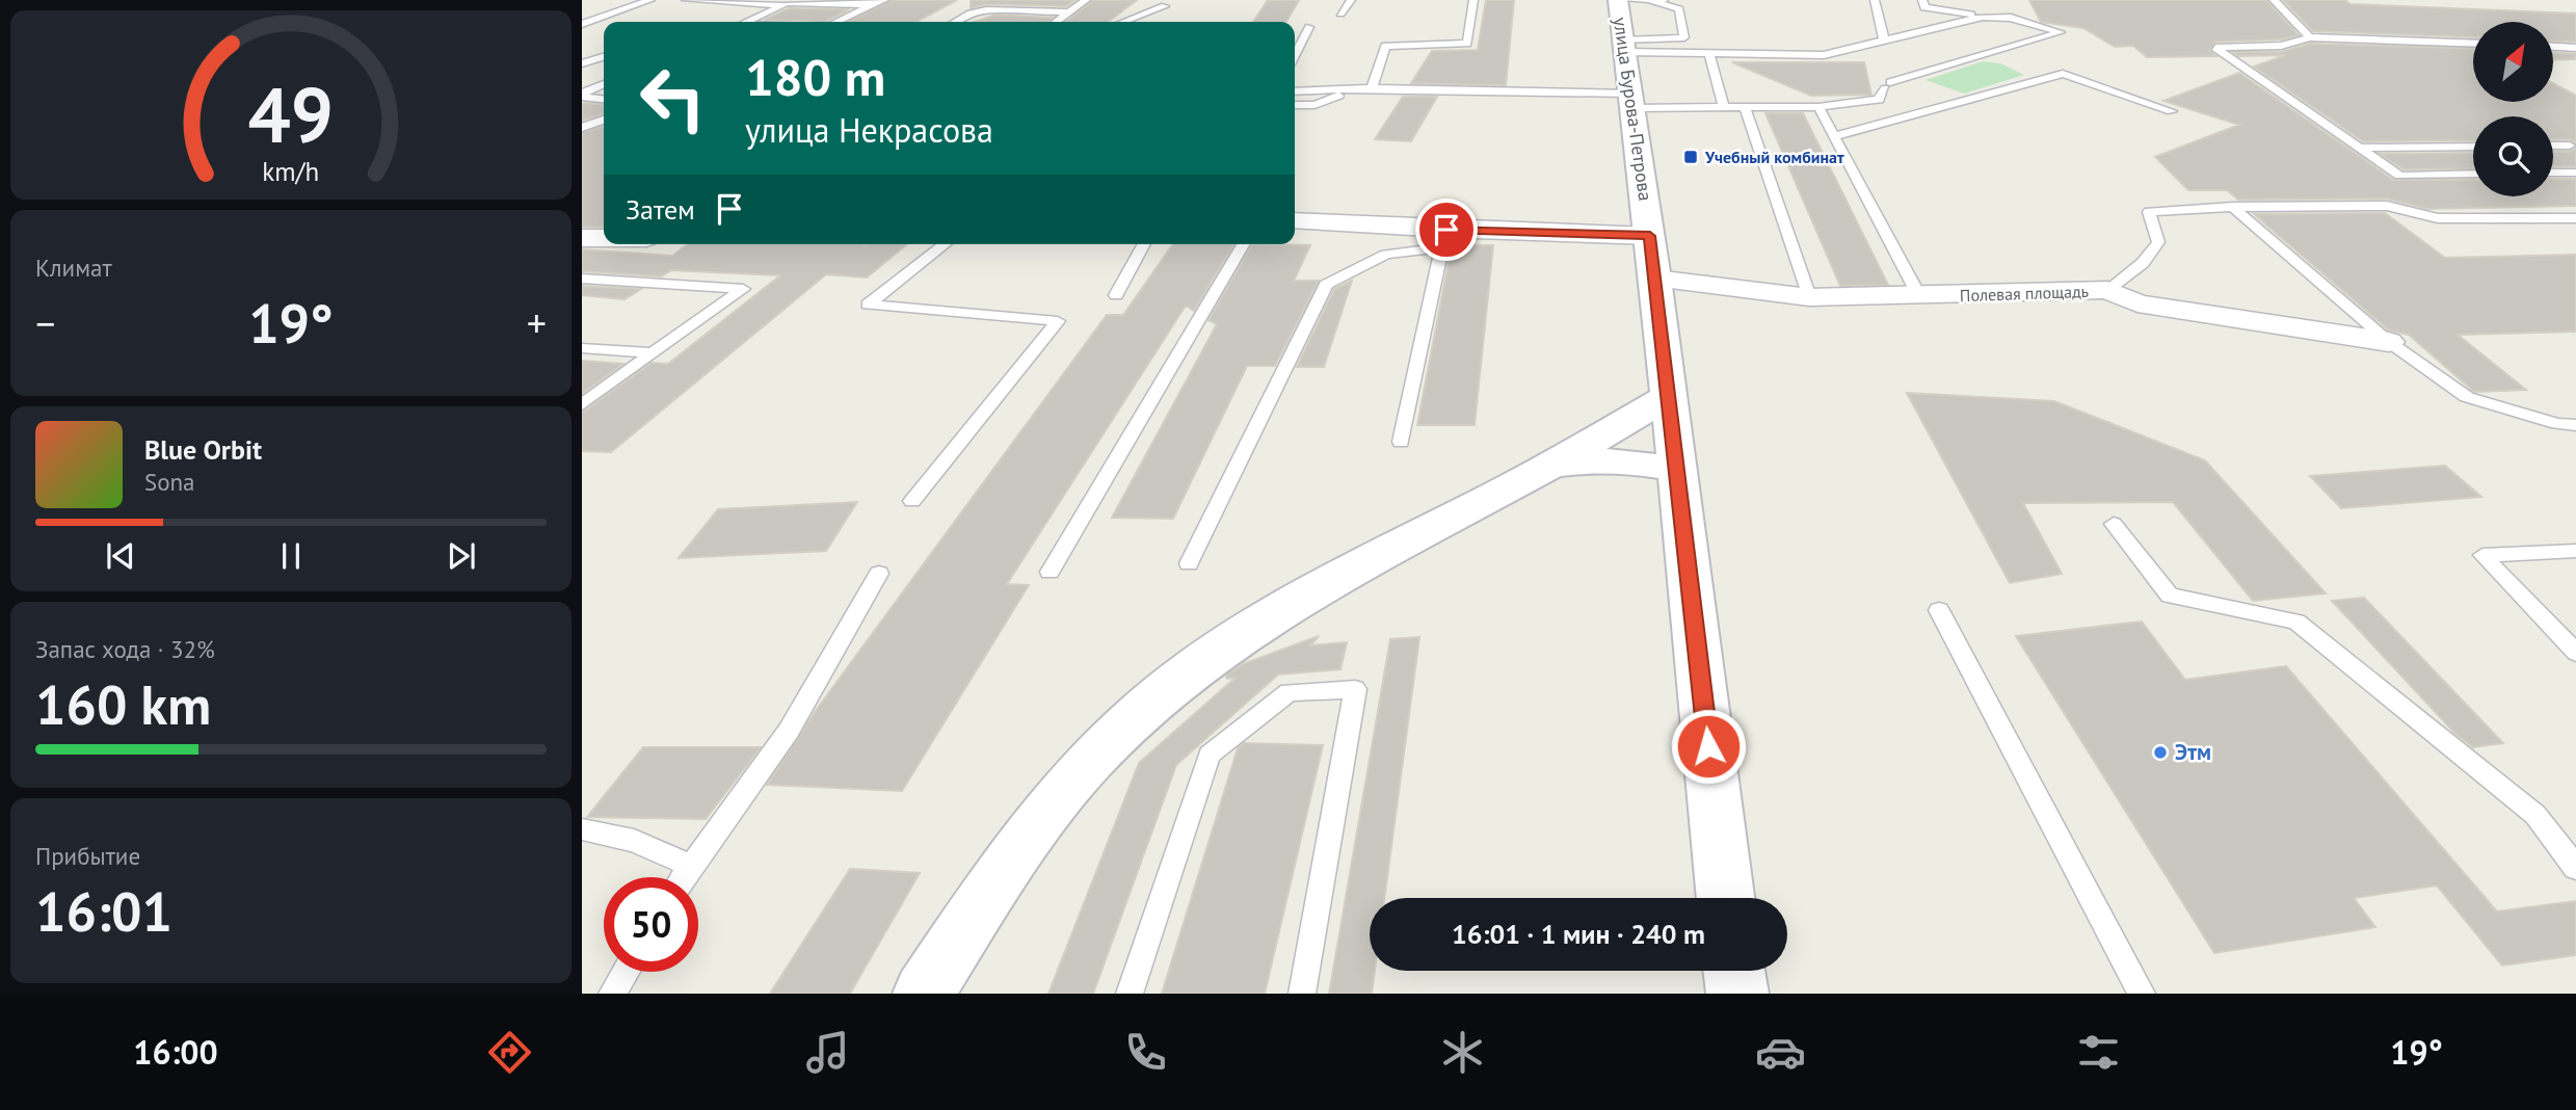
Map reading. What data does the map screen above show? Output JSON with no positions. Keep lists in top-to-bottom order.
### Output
{
  "streets": {
    "main road": ["улица Бурова-Петрова"],
    "street": ["Полевая площадь"]
  },
  "crossings": [
    ["улица Бурова-Петрова", "Полевая площадь"]
  ],
  "places": {
    "transit": ["Учебный комбинат"],
    "other": ["Этм"]
  },
  "north": "top right",
  "page": {
    "turn": ["180 m", "улица Некрасова"],
    "then": "Затем",
    "tile": [
      "Климат",
      ["Запас хода · 32%", "160 km"],
      ["Прибытие", "16:01"]
    ],
    "heat": ["−", "19°", "+"],
    "song": ["Blue Orbit", "Sona"],
    "limit": "50",
    "trip": "16:01 · 1 мин · 240 m",
    "tabs": ["16:00", "19°"],
    "gauge": ["49", "km/h"]
  }
}
